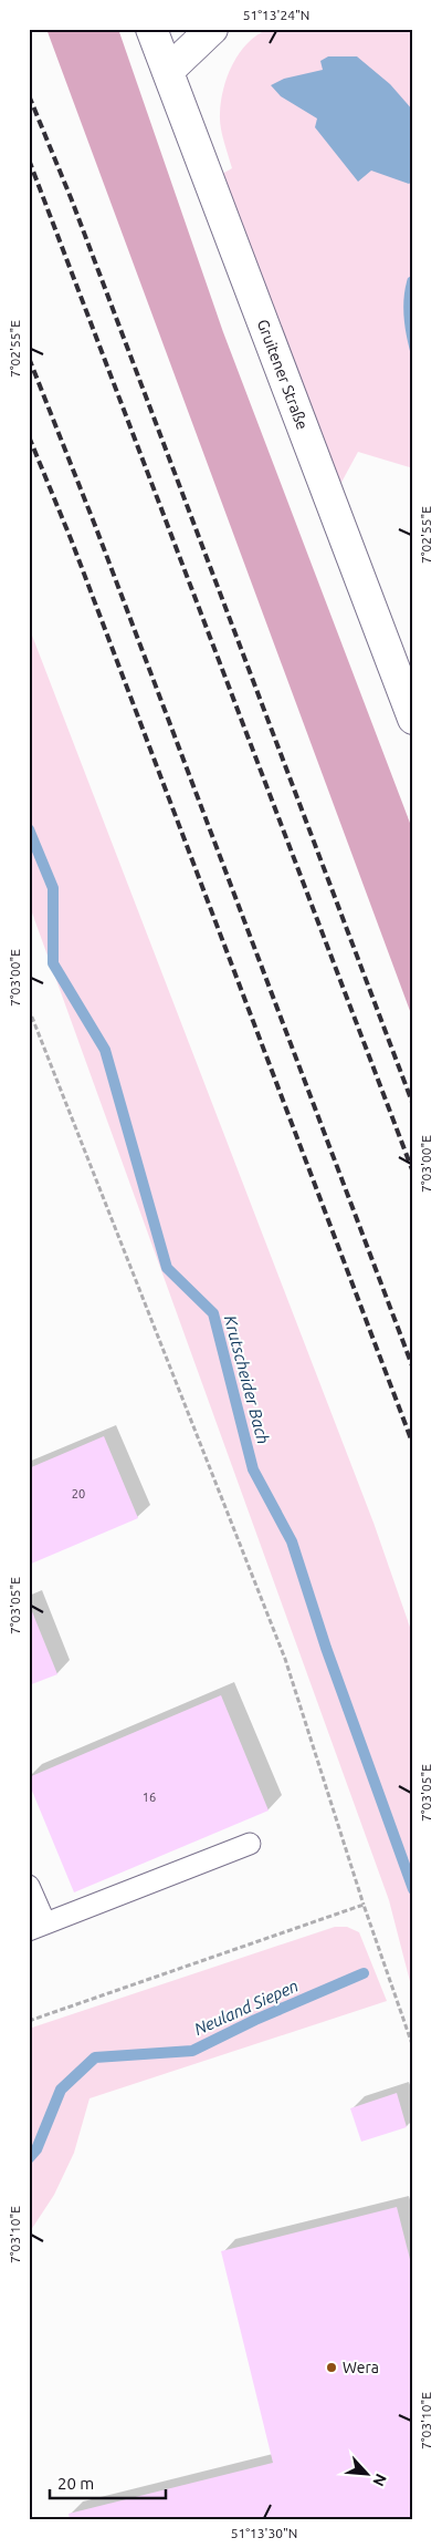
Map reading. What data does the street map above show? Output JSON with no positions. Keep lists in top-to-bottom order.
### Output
{
  "streets": {
    "street": ["Gruitener Straße"]
  },
  "water": ["Krutscheider Bach", "Neuland Siepen"],
  "places": ["Wera"],
  "house_numbers": ["20", "16"],
  "scale_bar": "20 m",
  "north": "bottom right",
  "coordinates": [
    "51°13'24\"N",
    "7°02'55\"E",
    "7°03'00\"E",
    "7°03'05\"E",
    "7°03'10\"E",
    "51°13'30\"N"
  ]
}
